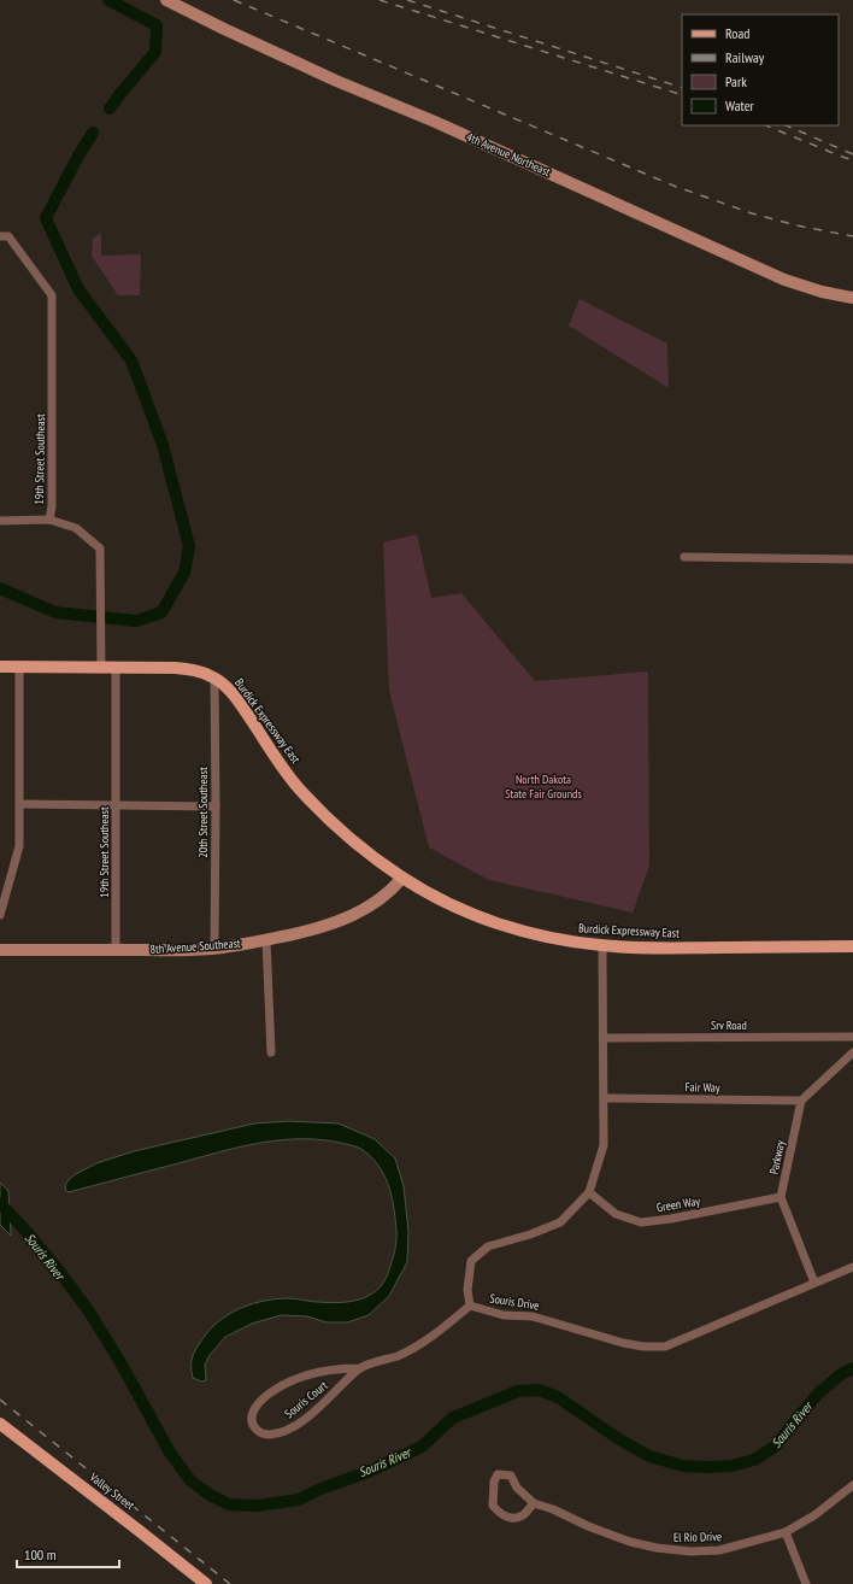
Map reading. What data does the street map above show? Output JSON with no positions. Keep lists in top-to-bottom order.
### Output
{
  "streets": {
    "main road": ["Burdick Expressway East", "Valley Street"],
    "street": [
      "4th Avenue Northeast",
      "19th Street Southeast",
      "20th Street Southeast",
      "8th Avenue Southeast",
      "Srv Road",
      "Fair Way",
      "Parkway",
      "Green Way",
      "Souris Drive",
      "Souris Court",
      "El Rio Drive"
    ]
  },
  "crossings": [
    ["19th Street Southeast", "Burdick Expressway East"],
    ["19th Street Southeast", "8th Avenue Southeast"],
    ["Burdick Expressway East", "20th Street Southeast"],
    ["Burdick Expressway East", "8th Avenue Southeast"],
    ["20th Street Southeast", "8th Avenue Southeast"],
    ["Fair Way", "Parkway"],
    ["Parkway", "Green Way"],
    ["Souris Drive", "Souris Court"]
  ],
  "water": ["Souris River"],
  "parks": ["North Dakota State Fair Grounds"],
  "legend": [
    "Road",
    "Railway",
    "Park",
    "Water"
  ],
  "scale_bar": "100 m"
}
